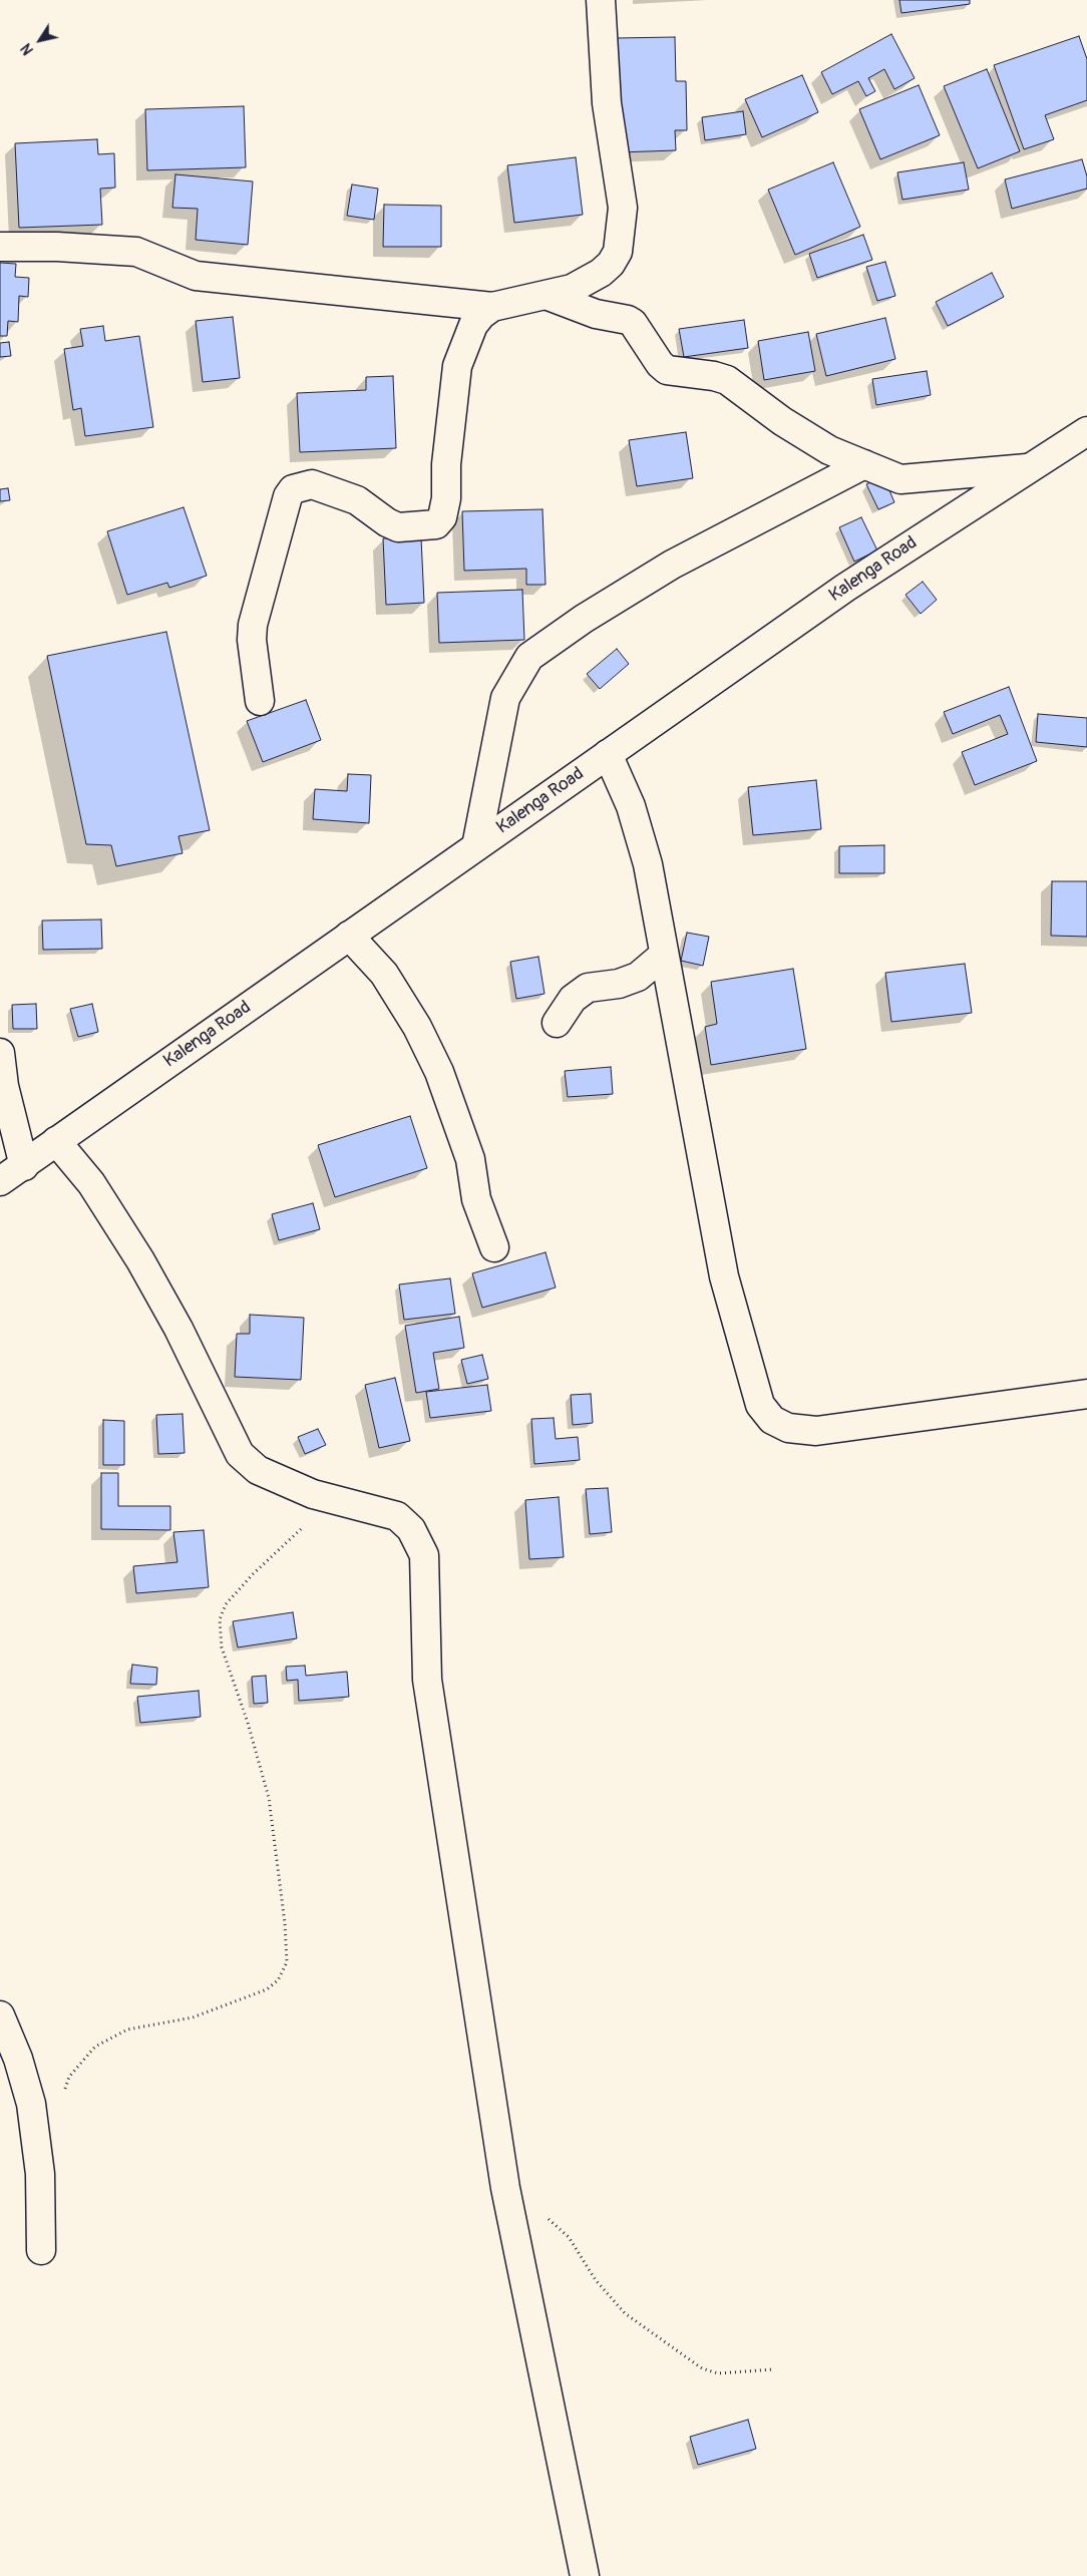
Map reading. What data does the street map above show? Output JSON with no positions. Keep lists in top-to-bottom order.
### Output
{
  "streets": {
    "street": ["Kalenga Road"]
  },
  "north": "bottom left"
}
